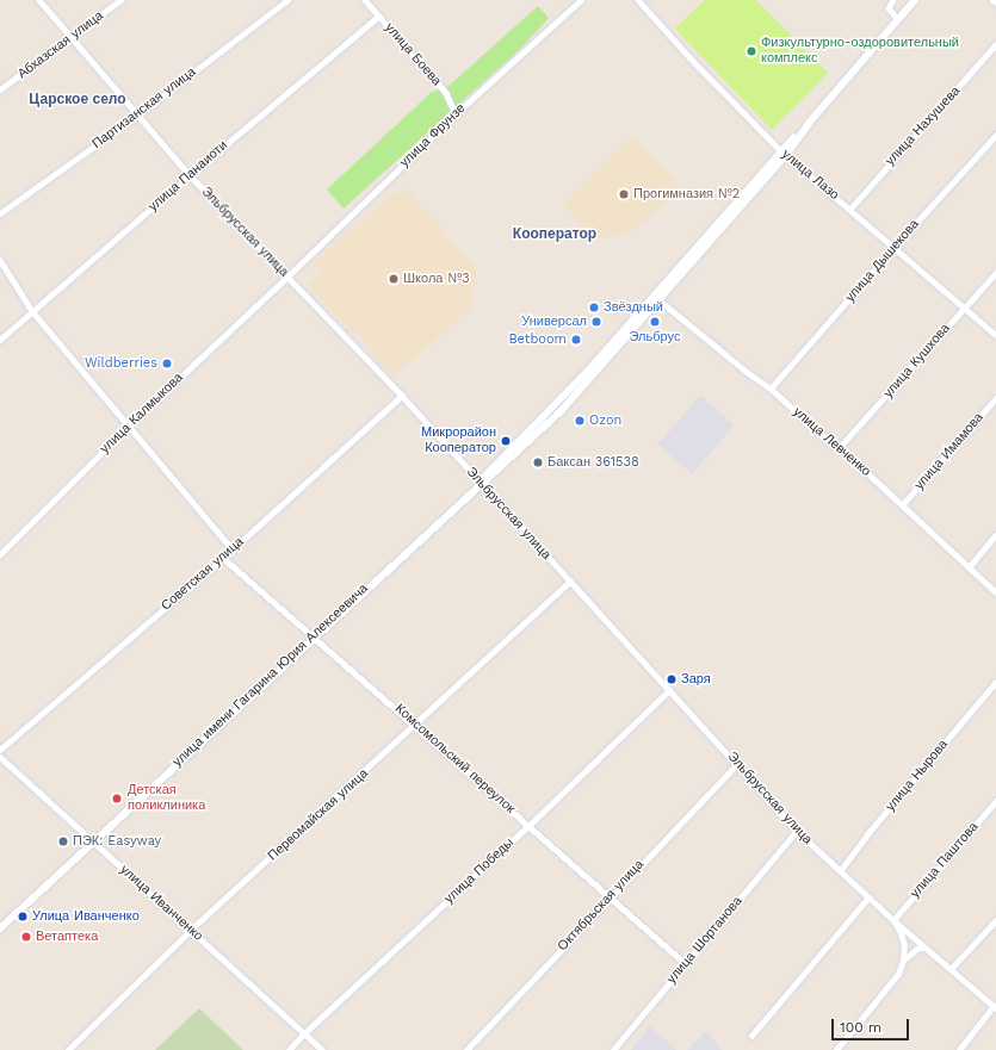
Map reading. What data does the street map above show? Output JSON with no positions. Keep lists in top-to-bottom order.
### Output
{
  "streets": {
    "street": [
      "Абхазская улица",
      "улица Боева",
      "Партизанская улица",
      "улица Нахушева",
      "улица Фрунзе",
      "улица Лазо",
      "улица Панаиоти",
      "Эльбрусская улица",
      "улица Дышекова",
      "улица Кушхова",
      "улица Калмыкова",
      "улица Левченко",
      "улица Имамова",
      "Советская улица",
      "улица имени Гагарина Юрия Алексеевича",
      "Комсомольский переулок",
      "улица Нырова",
      "Первомайская улица",
      "улица Паштова",
      "улица Победы",
      "улица Иванченко",
      "Октябрьская улица",
      "улица Шортанова"
    ]
  },
  "crossings": [
    ["Абхазская улица", "Эльбрусская улица"],
    ["улица Боева", "улица Фрунзе"],
    ["улица Боева", "улица Панаиоти"],
    ["Партизанская улица", "Эльбрусская улица"],
    ["улица Нахушева", "улица Лазо"],
    ["улица Фрунзе", "Эльбрусская улица"],
    ["улица Фрунзе", "улица Калмыкова"],
    ["улица Лазо", "улица Дышекова"],
    ["улица Лазо", "улица Кушхова"],
    ["улица Лазо", "улица имени Гагарина Юрия Алексеевича"],
    ["улица Панаиоти", "Эльбрусская улица"],
    ["Эльбрусская улица", "улица Калмыкова"],
    ["Эльбрусская улица", "Советская улица"],
    ["Эльбрусская улица", "улица имени Гагарина Юрия Алексеевича"],
    ["Эльбрусская улица", "улица Нырова"],
    ["Эльбрусская улица", "Первомайская улица"],
    ["Эльбрусская улица", "улица Паштова"],
    ["Эльбрусская улица", "улица Победы"],
    ["Эльбрусская улица", "Октябрьская улица"],
    ["Эльбрусская улица", "улица Шортанова"],
    ["улица Дышекова", "улица Левченко"],
    ["улица Кушхова", "улица Левченко"],
    ["улица Левченко", "улица Имамова"],
    ["улица Левченко", "улица имени Гагарина Юрия Алексеевича"],
    ["Советская улица", "Комсомольский переулок"],
    ["улица имени Гагарина Юрия Алексеевича", "Комсомольский переулок"],
    ["улица имени Гагарина Юрия Алексеевича", "улица Иванченко"],
    ["Комсомольский переулок", "Первомайская улица"],
    ["Комсомольский переулок", "улица Победы"],
    ["Комсомольский переулок", "Октябрьская улица"],
    ["Комсомольский переулок", "улица Шортанова"],
    ["Первомайская улица", "улица Иванченко"],
    ["улица Победы", "улица Иванченко"]
  ],
  "districts": ["Царское село", "Кооператор"],
  "places": [
    "Физкультурно-оздоровительный комплекс",
    "Прогимназия №2",
    "Школа №3",
    "Звёздный",
    "Универсал",
    "Эльбрус",
    "Betboom",
    "Wildberries",
    "Ozon",
    "Микрорайон Кооператор",
    "Баксан 361538",
    "Заря",
    "Детская поликлиника",
    "ПЭК: Easyway",
    "Улица Иванченко",
    "Ветаптека"
  ],
  "scale_bar": "100 m"
}
